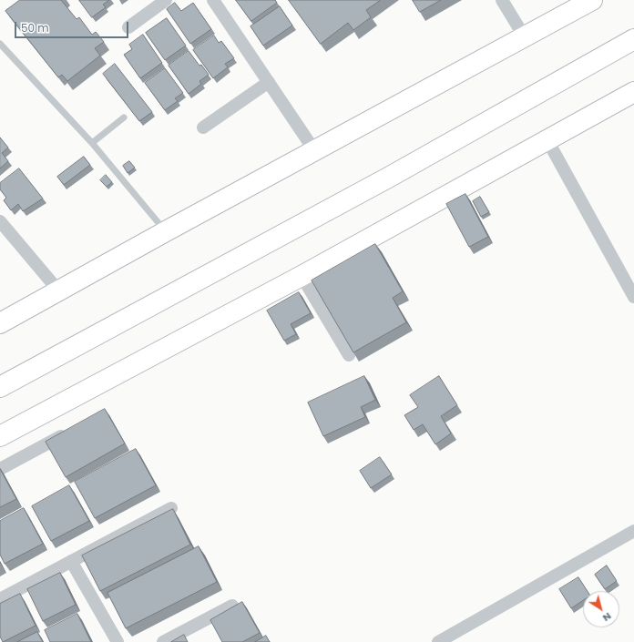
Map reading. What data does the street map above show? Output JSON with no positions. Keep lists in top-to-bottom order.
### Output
{
  "scale_bar": "50 m",
  "north": "bottom right"
}
